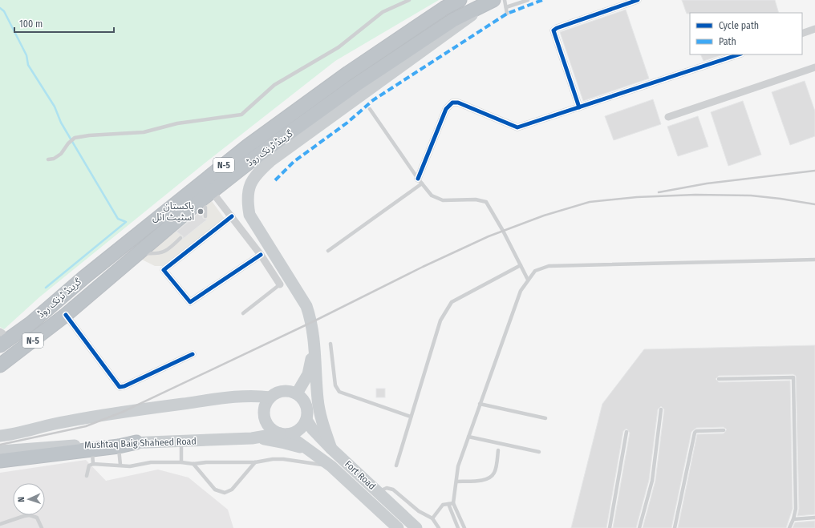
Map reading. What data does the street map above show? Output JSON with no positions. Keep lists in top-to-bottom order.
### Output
{
  "streets": {
    "highway": ["گرینڈ ٹرنک روڈ", "N-5"],
    "main road": ["Mushtaq Baig Shaheed Road", "Fort Road"]
  },
  "crossings": [
    ["Mushtaq Baig Shaheed Road", "Fort Road"]
  ],
  "places": ["پاکستان اسٹیٹ آئل"],
  "legend": ["Cycle path", "Path"],
  "scale_bar": "100 m",
  "north": "left"
}
